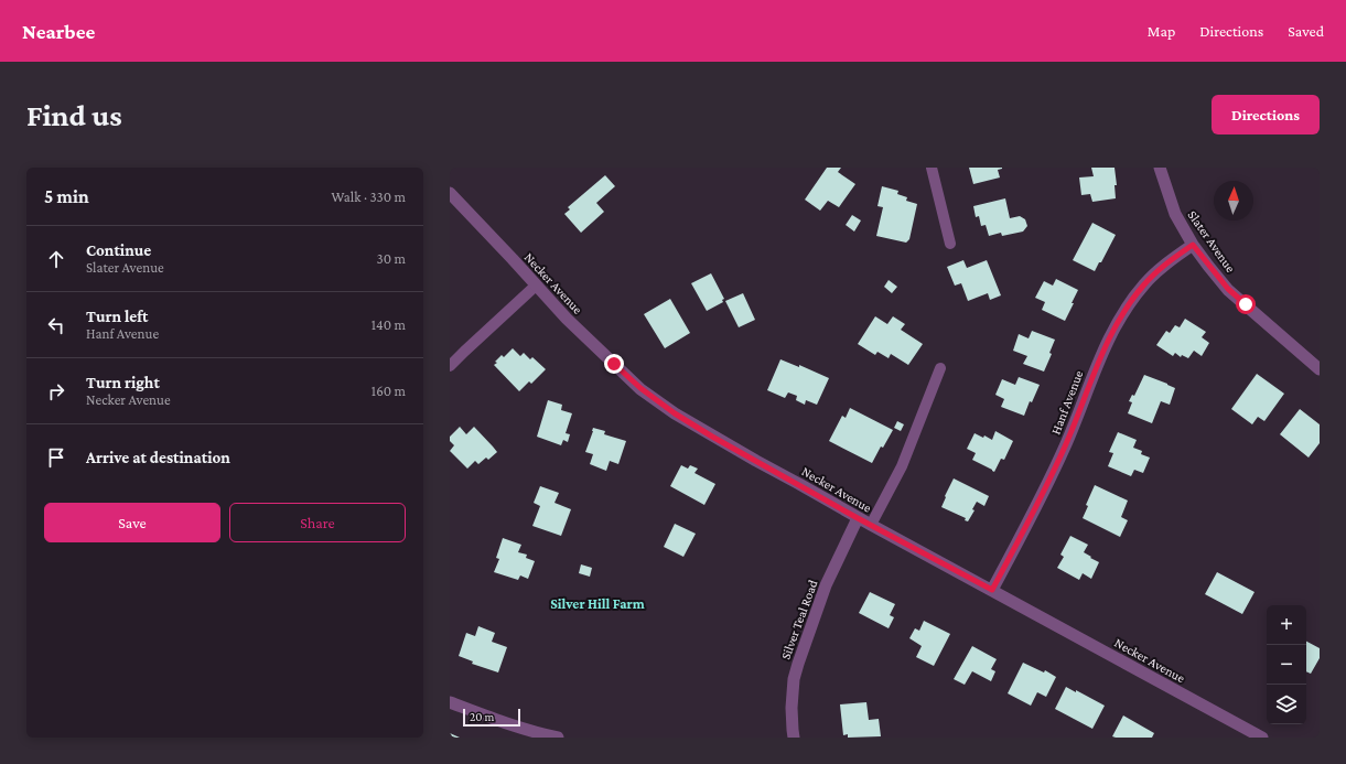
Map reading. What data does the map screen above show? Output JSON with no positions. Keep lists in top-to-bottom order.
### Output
{
  "streets": {
    "street": [
      "Slater Avenue",
      "Necker Avenue",
      "Hanf Avenue",
      "Silver Teal Road"
    ]
  },
  "crossings": [
    ["Slater Avenue", "Hanf Avenue"],
    ["Necker Avenue", "Hanf Avenue"],
    ["Necker Avenue", "Silver Teal Road"]
  ],
  "districts": ["Silver Hill Farm"],
  "scale_bar": "20 m",
  "north": "top",
  "page": {
    "header": "Nearbee",
    "nav": ["Map", "Directions", "Saved"],
    "buttons": [
      "Directions",
      ["Save", "Share"]
    ],
    "title": "Find us",
    "heading": ["5 min", "Walk · 330 m"],
    "list": [
      ["Continue", "Slater Avenue", "30 m"],
      ["Turn left", "Hanf Avenue", "140 m"],
      ["Turn right", "Necker Avenue", "160 m"],
      "Arrive at destination"
    ],
    "map_buttons": ["+", "−"],
    "scale": "20 m"
  }
}
